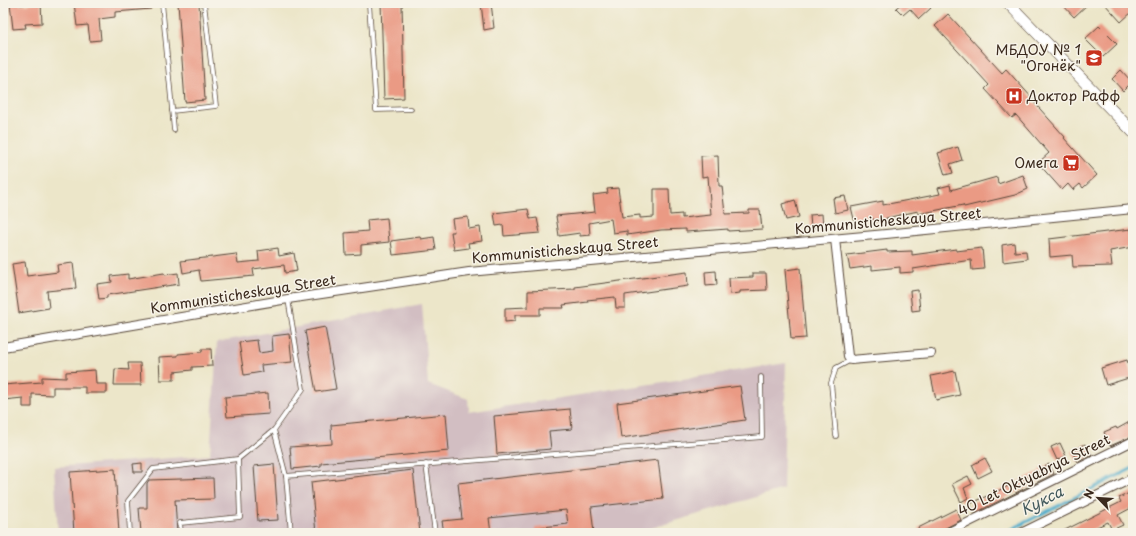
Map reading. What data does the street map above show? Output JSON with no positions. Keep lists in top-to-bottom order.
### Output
{
  "streets": {
    "street": ["Kommunisticheskaya Street", "40 Let Oktyabrya Street"]
  },
  "water": ["Кукса"],
  "places": {
    "school or university": ["МБДОУ № 1 \"Огонёк\""],
    "hospital": ["Доктор Рафф"],
    "supermarket": ["Омега"]
  },
  "north": "top left"
}
